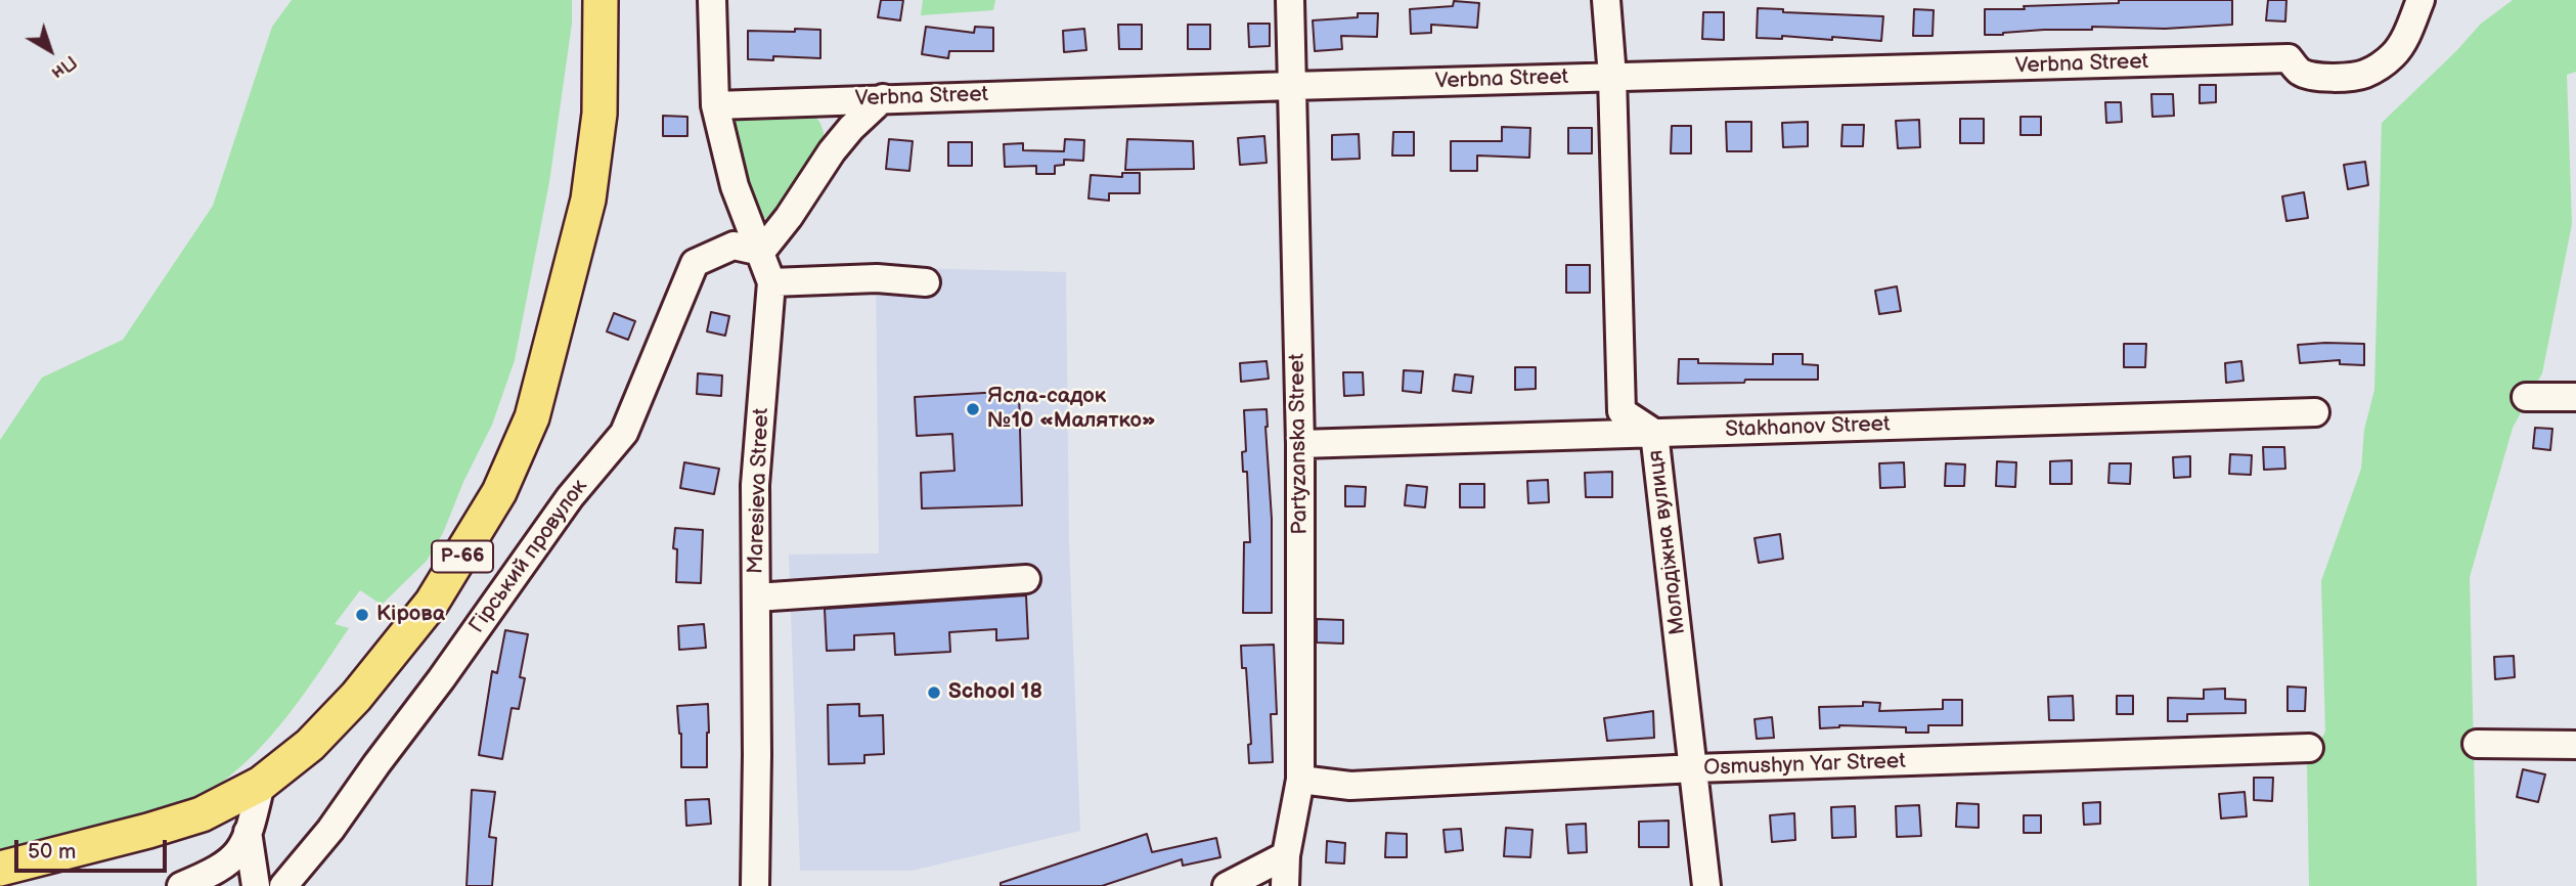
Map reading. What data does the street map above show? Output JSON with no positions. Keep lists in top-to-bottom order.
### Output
{
  "streets": {
    "main road": ["Р-66"],
    "street": [
      "Verbna Street",
      "Stakhanov Street",
      "Partyzanska Street",
      "Maresieva Street",
      "Молодіжна вулиця",
      "Гірський провулок",
      "Osmushyn Yar Street"
    ]
  },
  "crossings": [
    ["Verbna Street", "Partyzanska Street"],
    ["Verbna Street", "Maresieva Street"],
    ["Verbna Street", "Молодіжна вулиця"],
    ["Stakhanov Street", "Partyzanska Street"],
    ["Stakhanov Street", "Молодіжна вулиця"],
    ["Partyzanska Street", "Osmushyn Yar Street"],
    ["Maresieva Street", "Гірський провулок"],
    ["Молодіжна вулиця", "Osmushyn Yar Street"]
  ],
  "places": ["Ясла-садок №10 «Малятко»", "Кірова", "School 18"],
  "scale_bar": "50 m",
  "north": "bottom right"
}
